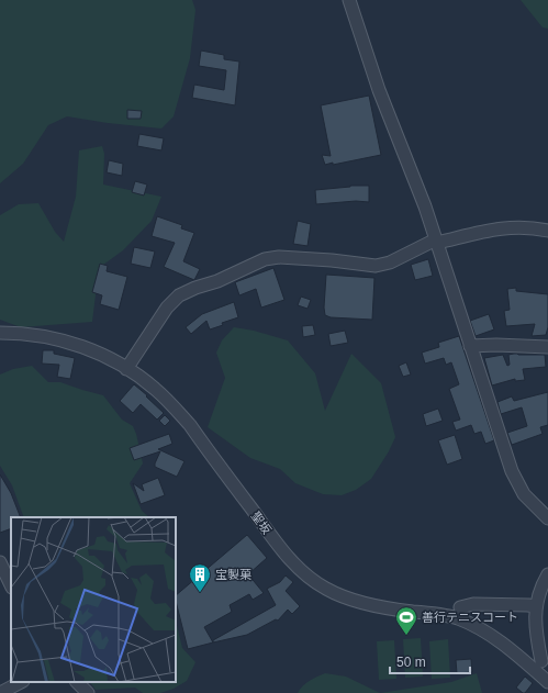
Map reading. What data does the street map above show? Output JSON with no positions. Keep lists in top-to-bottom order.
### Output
{
  "streets": {
    "street": ["聖坂"]
  },
  "places": {
    "building": ["宝製菓"],
    "sports": ["善行テニスコート"]
  },
  "scale_bar": "50 m"
}
